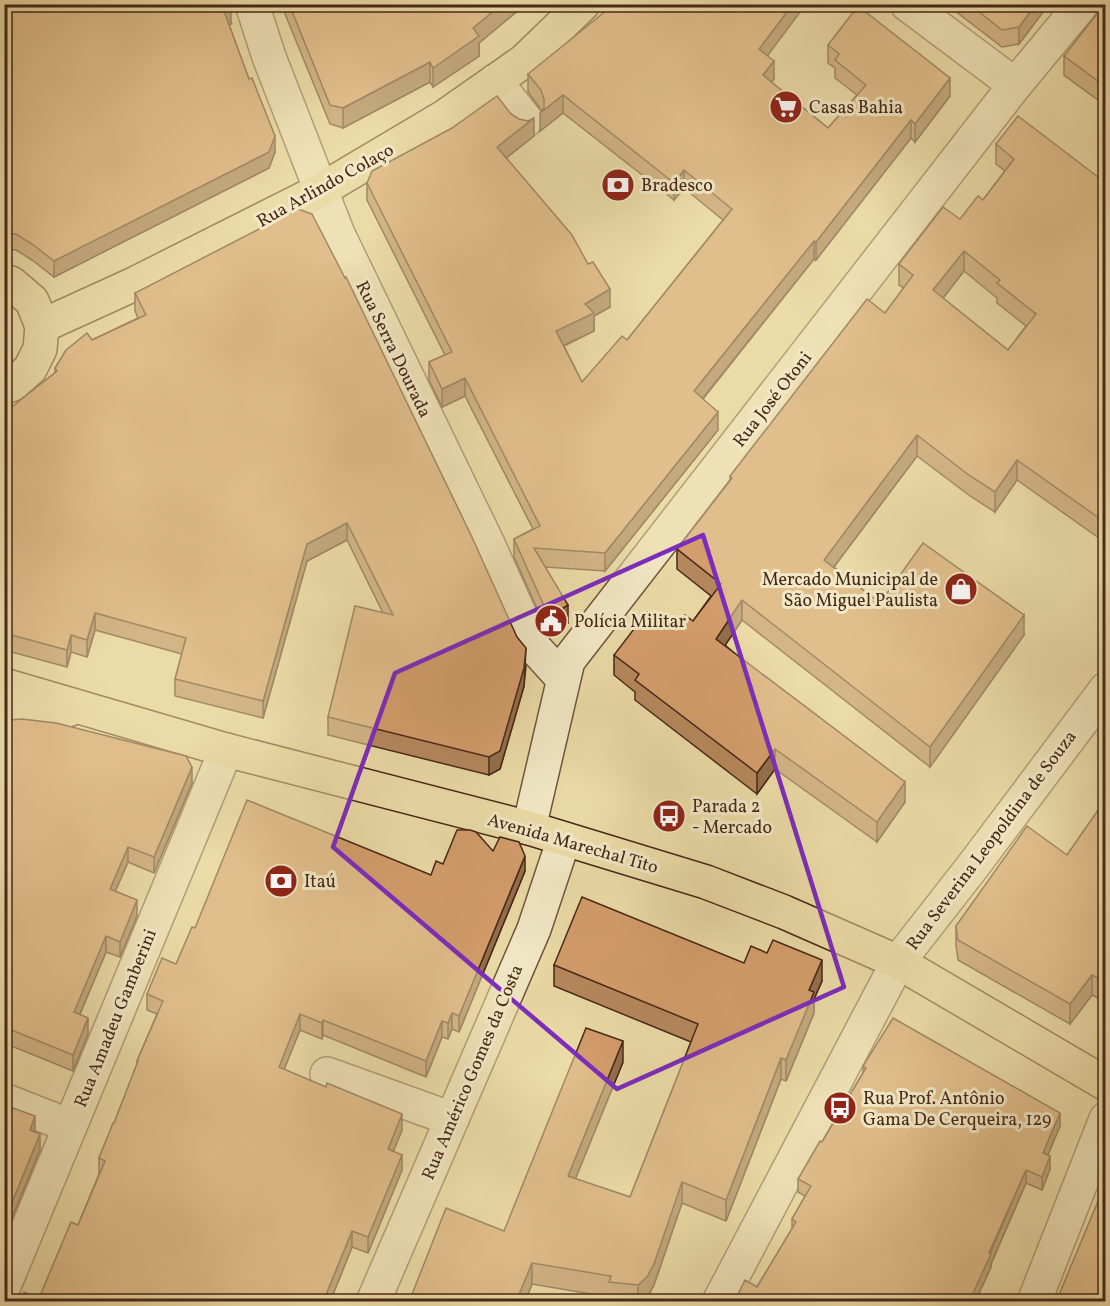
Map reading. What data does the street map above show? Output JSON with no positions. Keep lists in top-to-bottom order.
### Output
{
  "streets": {
    "main road": ["Rua Arlindo Colaço", "Avenida Marechal Tito"],
    "street": [
      "Rua Serra Dourada",
      "Rua José Otoni",
      "Rua Severina Leopoldina de Souza",
      "Rua Amadeu Gamberini",
      "Rua Américo Gomes da Costa"
    ]
  },
  "crossings": [
    ["Rua Arlindo Colaço", "Rua Serra Dourada"],
    ["Rua Serra Dourada", "Rua José Otoni"],
    ["Rua José Otoni", "Avenida Marechal Tito"],
    ["Rua Severina Leopoldina de Souza", "Avenida Marechal Tito"],
    ["Avenida Marechal Tito", "Rua Amadeu Gamberini"],
    ["Avenida Marechal Tito", "Rua Américo Gomes da Costa"]
  ],
  "places": {
    "supermarket": ["Casas Bahia"],
    "bank": ["Bradesco", "Itaú"],
    "shop": ["Mercado Municipal de São Miguel Paulista"],
    "public building": ["Polícia Militar"],
    "bus stop": ["Parada 2 - Mercado", "Rua Prof. Antônio Gama De Cerqueira, 129"]
  }
}
